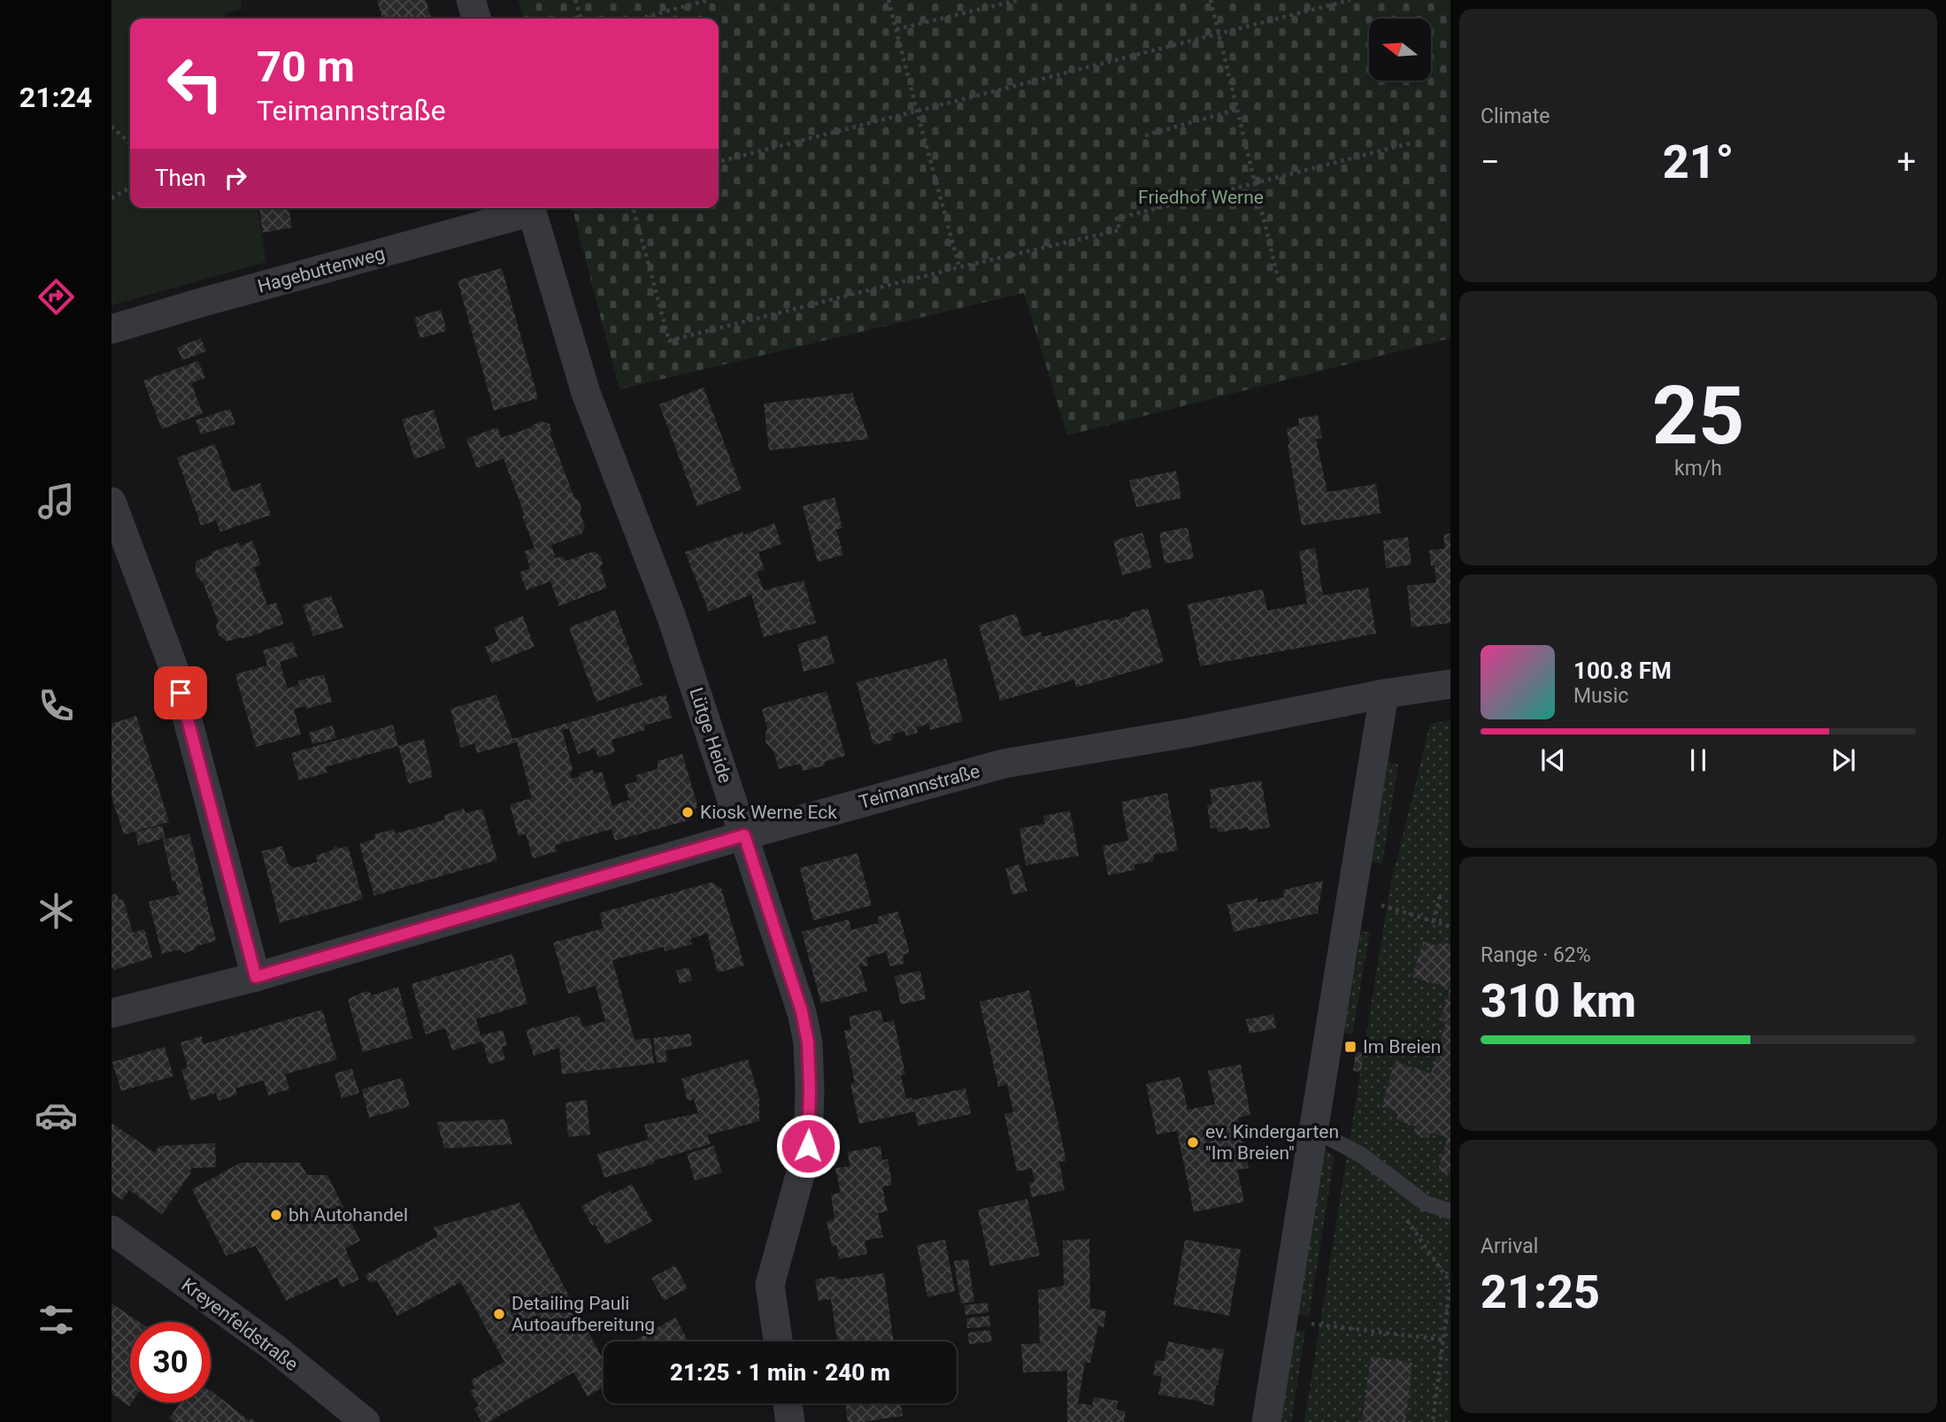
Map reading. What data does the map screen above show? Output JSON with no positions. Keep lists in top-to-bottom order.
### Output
{
  "streets": {
    "street": [
      "Hagebuttenweg",
      "Lütge Heide",
      "Teimannstraße",
      "Kreyenfeldstraße"
    ]
  },
  "crossings": [
    ["Lütge Heide", "Teimannstraße"]
  ],
  "parks": ["Friedhof Werne"],
  "places": {
    "other": [
      "Kiosk Werne Eck",
      "ev. Kindergarten \"Im Breien\"",
      "bh Autohandel",
      "Detailing Pauli Autoaufbereitung"
    ],
    "transit": ["Im Breien"]
  },
  "north": "left",
  "page": {
    "tabs": "21:24",
    "tile": [
      "Climate",
      ["25", "km/h"],
      ["Range · 62%", "310 km"],
      ["Arrival", "21:25"]
    ],
    "turn": ["70 m", "Teimannstraße"],
    "heat": ["−", "21°", "+"],
    "then": "Then",
    "song": ["100.8 FM", "Music"],
    "limit": "30",
    "trip": "21:25 · 1 min · 240 m"
  }
}
